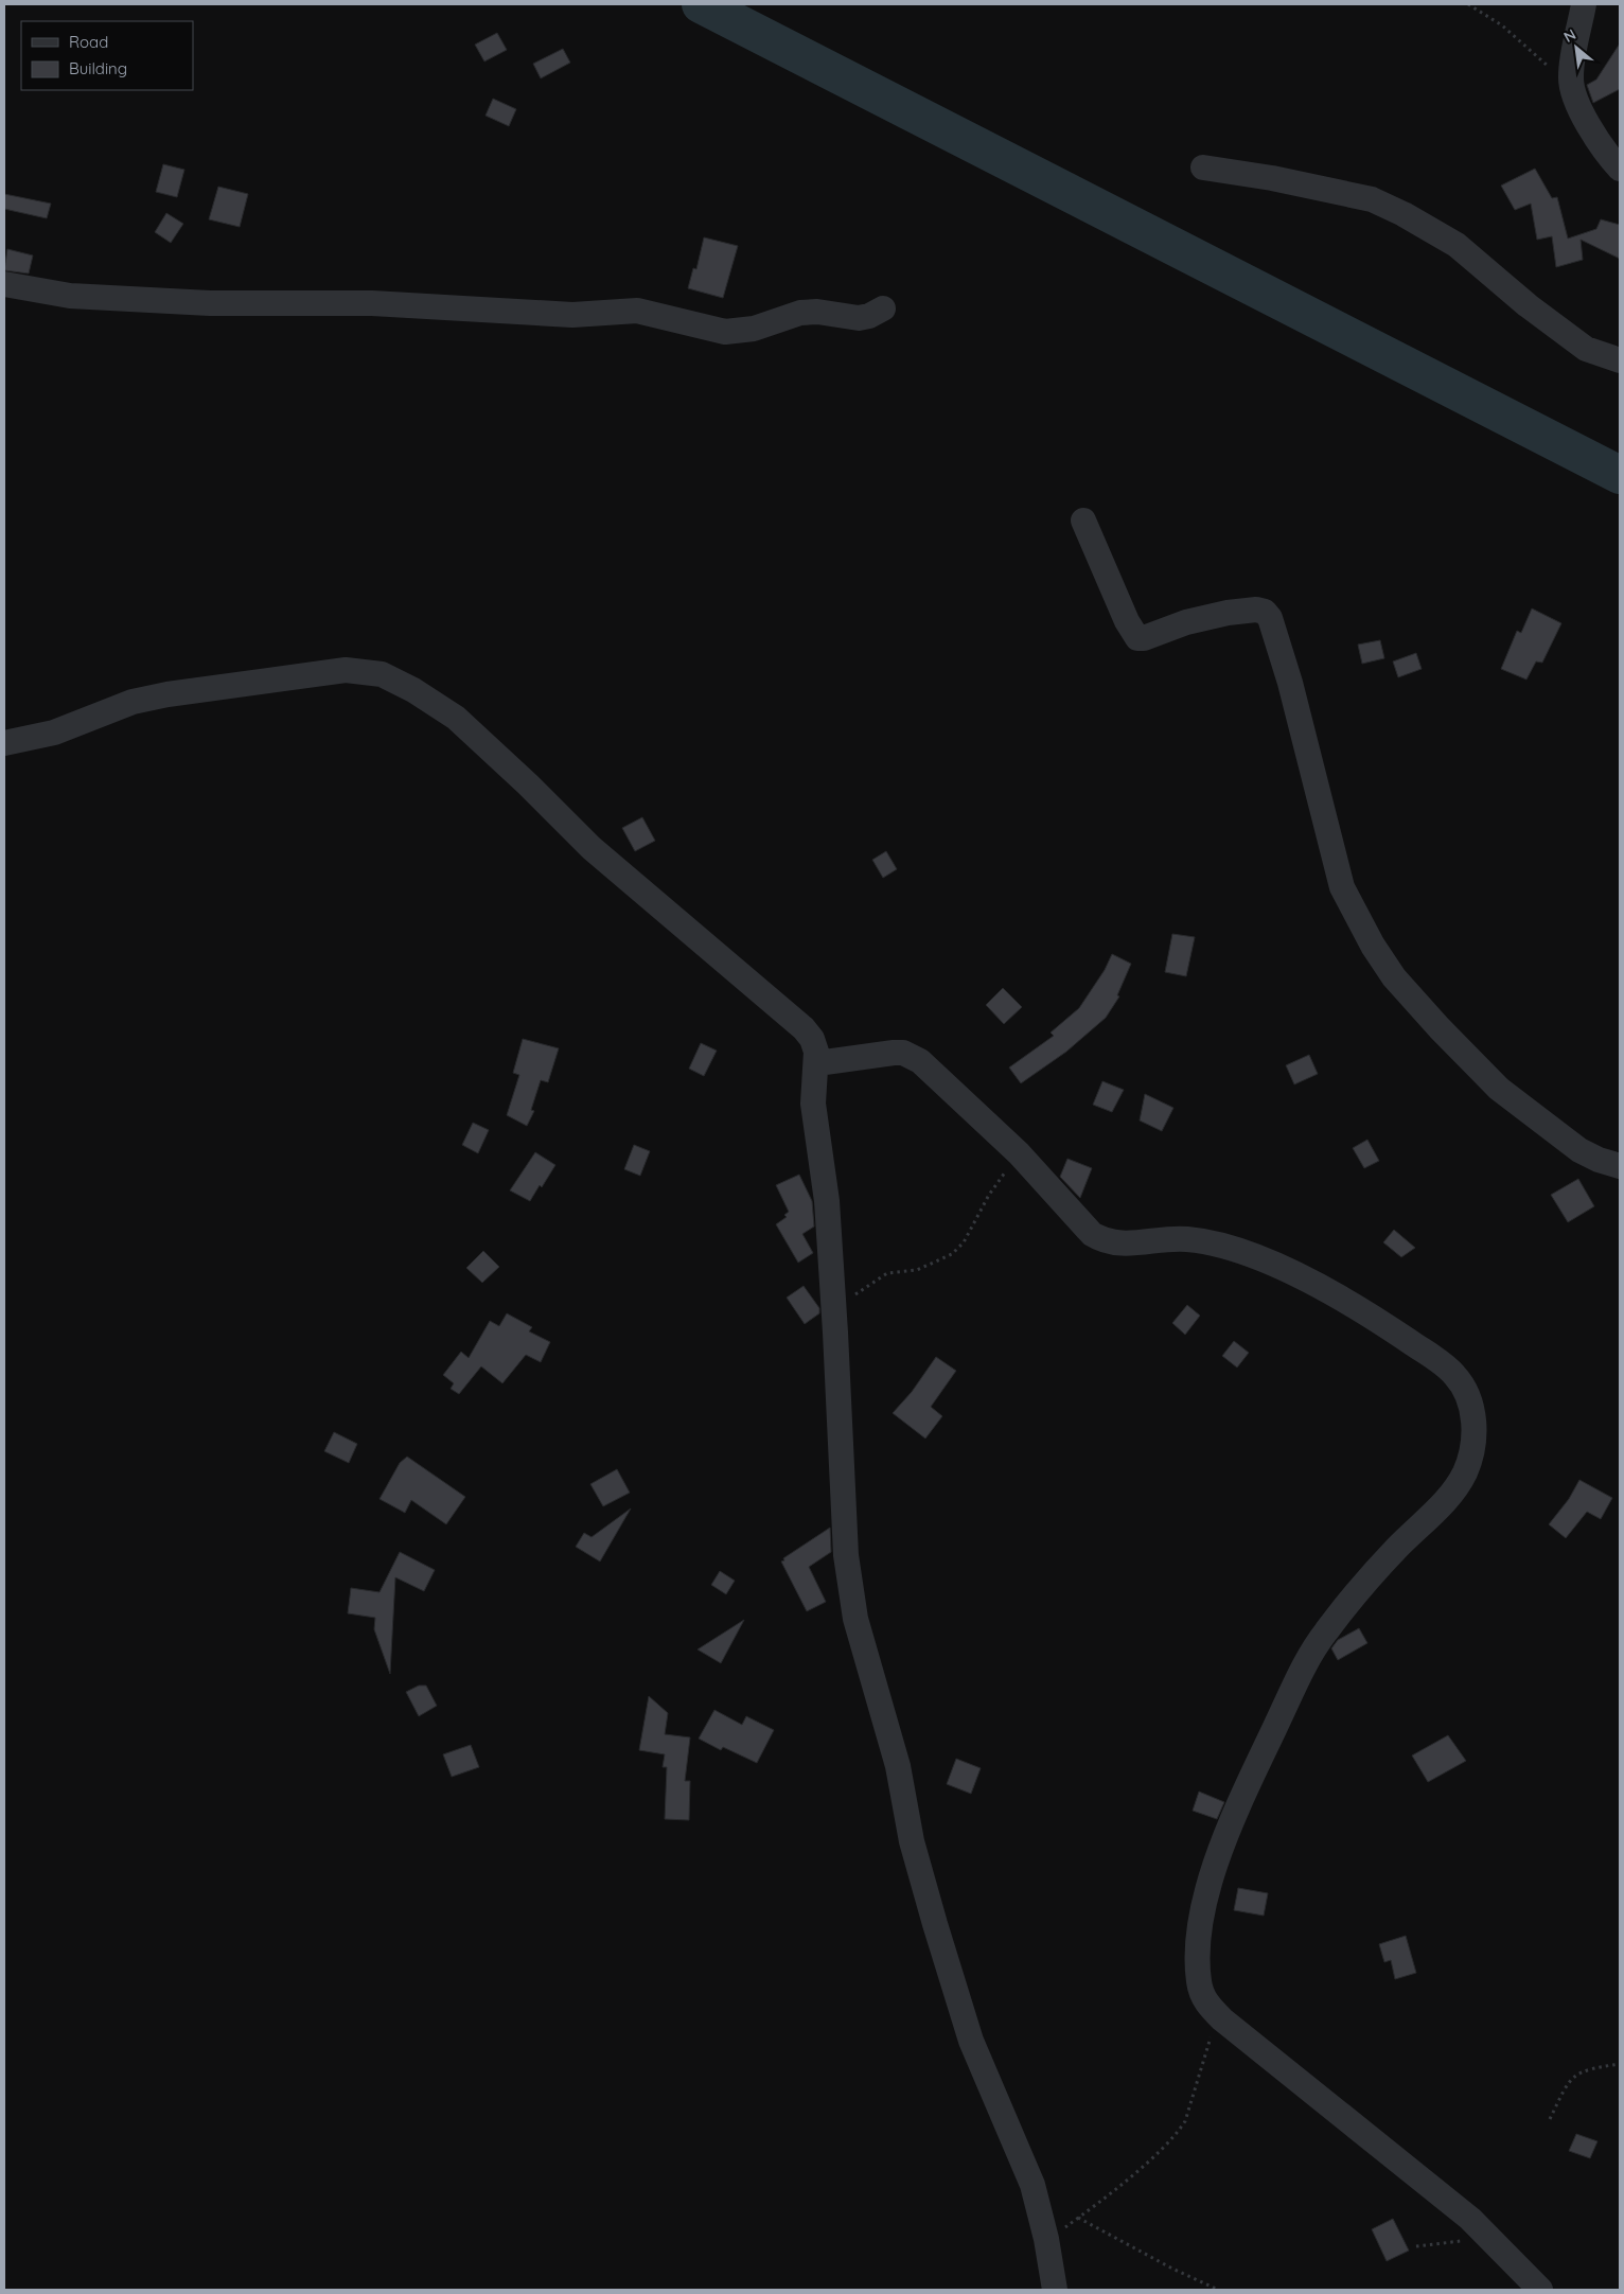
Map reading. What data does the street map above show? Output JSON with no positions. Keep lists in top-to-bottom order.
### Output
{
  "legend": ["Road", "Building"],
  "north": "top left"
}
